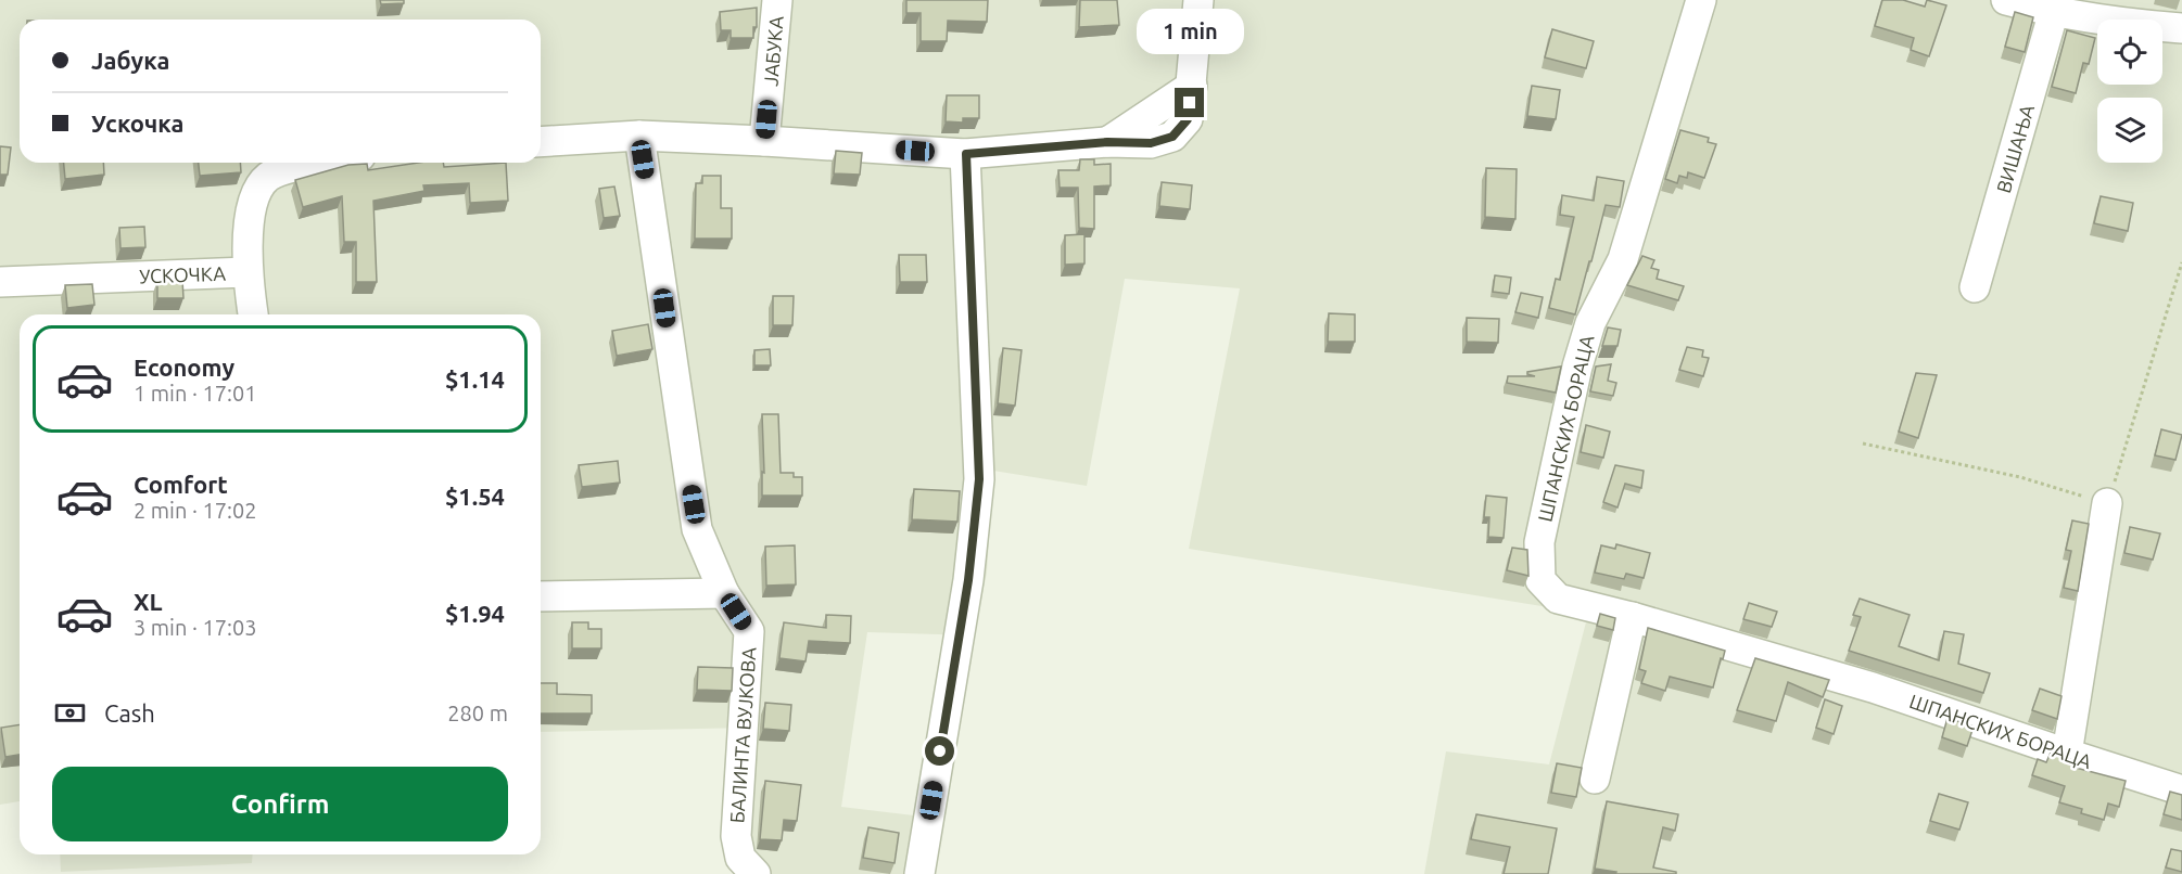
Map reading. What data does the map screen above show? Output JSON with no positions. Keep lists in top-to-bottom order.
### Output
{
  "streets": {
    "street": [
      "ЈАБУКА",
      "ВИШАЊА",
      "УСКОЧКА",
      "ШПАНСКИХ БОРАЦА",
      "БАЛИНТА ВУЈКОВА"
    ]
  },
  "page": {
    "bubble": "1 min",
    "banner": ["Јабука", "Ускочка"],
    "list": [
      {
        "name": "Economy",
        "note": "1 min · 17:01",
        "value": "$1.14"
      },
      {
        "name": "Comfort",
        "note": "2 min · 17:02",
        "value": "$1.54"
      },
      {
        "name": "XL",
        "note": "3 min · 17:03",
        "value": "$1.94"
      }
    ],
    "pay": ["Cash", "280 m"],
    "buttons": "Confirm"
  }
}
